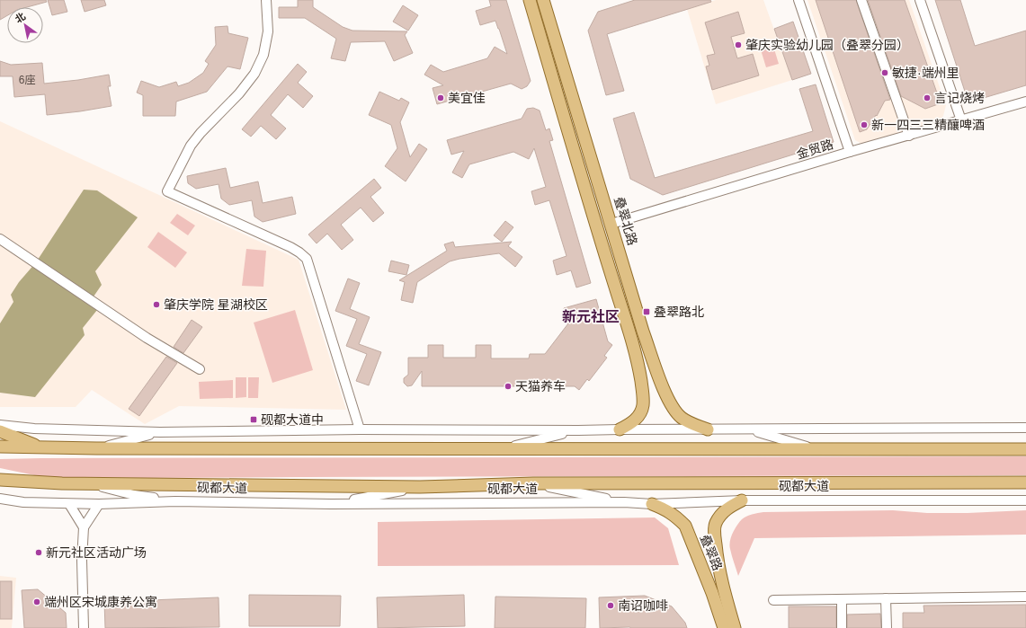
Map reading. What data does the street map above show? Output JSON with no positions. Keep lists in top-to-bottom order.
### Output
{
  "streets": {
    "main road": ["叠翠北路", "砚都大道", "叠翠路"],
    "street": ["金贸路"]
  },
  "crossings": [
    ["金贸路", "叠翠北路"],
    ["砚都大道", "叠翠路"]
  ],
  "districts": ["新元社区"],
  "places": {
    "other": [
      "肇庆实验幼儿园（叠翠分园）",
      "敏捷·端州里",
      "美宜佳",
      "言记烧烤",
      "新一四三三精釀啤酒",
      "肇庆学院 星湖校区",
      "天猫养车",
      "新元社区活动广场",
      "端州区宋城康养公寓",
      "南诏咖啡"
    ],
    "transit": ["叠翠路北", "砚都大道中"]
  },
  "house_numbers": ["6座"],
  "north": "top left"
}
